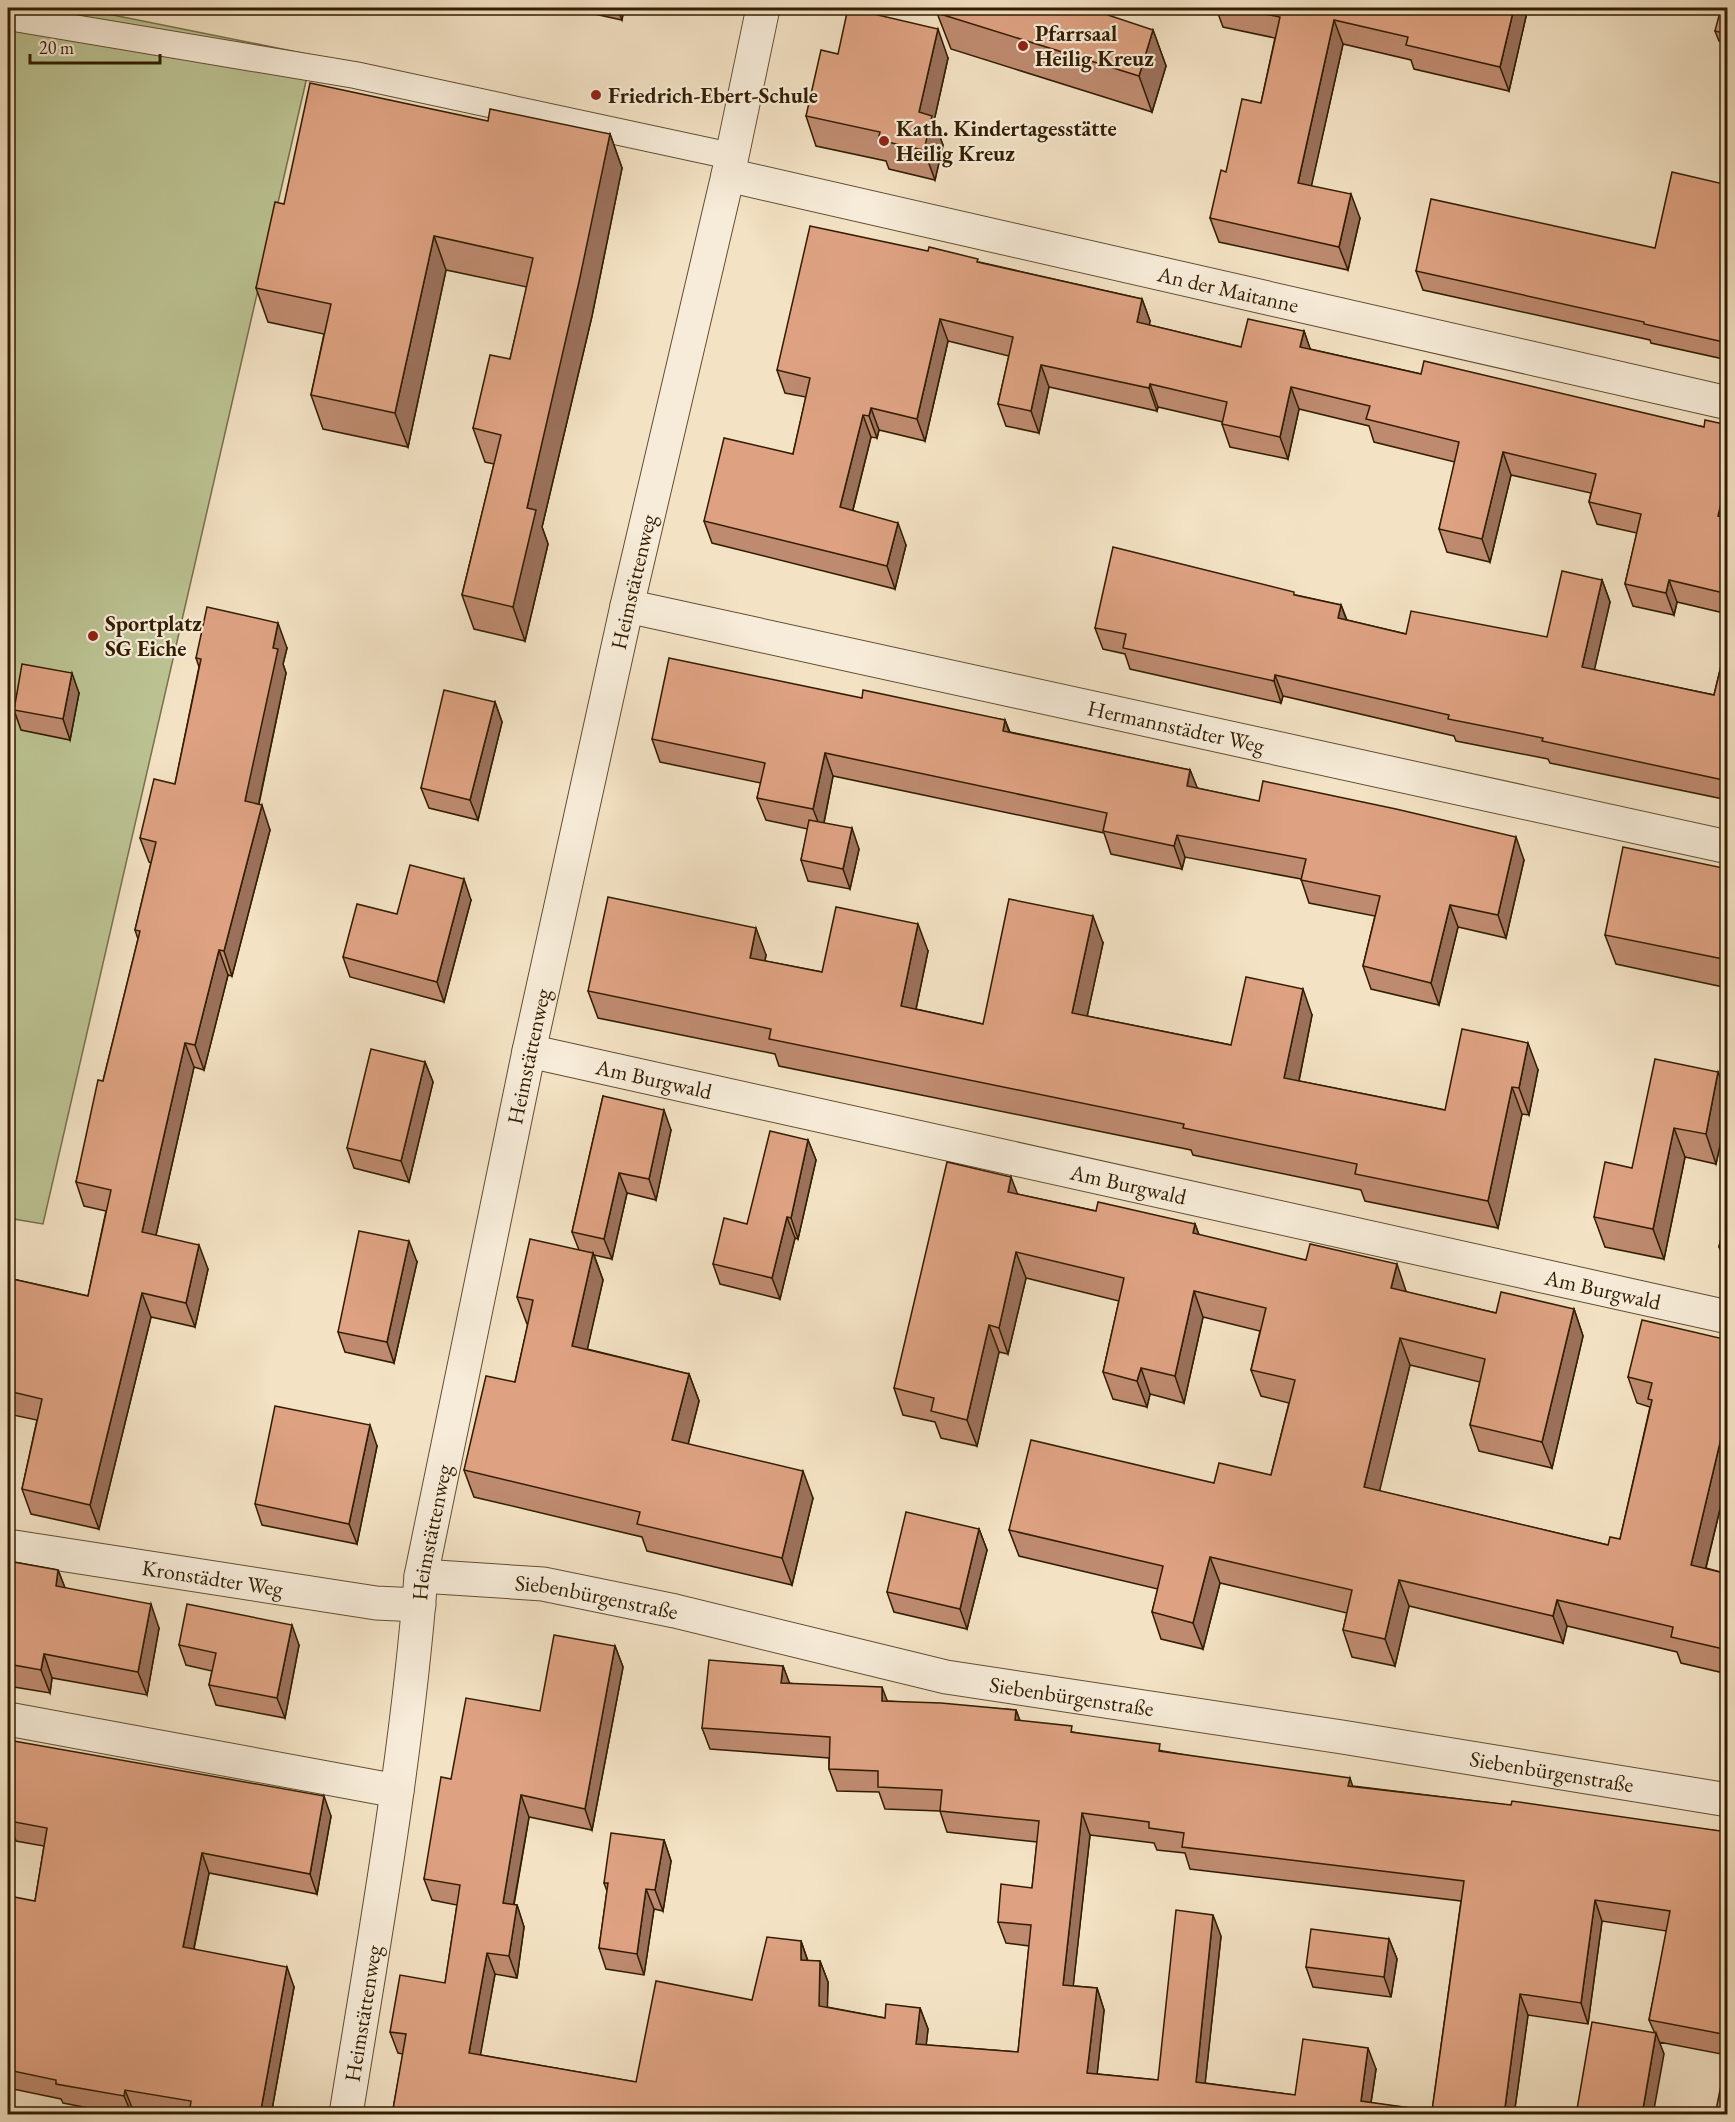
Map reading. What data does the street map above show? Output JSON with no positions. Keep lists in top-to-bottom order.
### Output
{
  "streets": {
    "street": [
      "An der Maitanne",
      "Heimstättenweg",
      "Hermannstädter Weg",
      "Am Burgwald",
      "Kronstädter Weg",
      "Siebenbürgenstraße"
    ]
  },
  "crossings": [
    ["An der Maitanne", "Heimstättenweg"],
    ["Heimstättenweg", "Hermannstädter Weg"],
    ["Heimstättenweg", "Am Burgwald"],
    ["Heimstättenweg", "Kronstädter Weg"],
    ["Heimstättenweg", "Siebenbürgenstraße"],
    ["Kronstädter Weg", "Siebenbürgenstraße"]
  ],
  "places": [
    "Pfarrsaal Heilig Kreuz",
    "Friedrich-Ebert-Schule",
    "Kath. Kindertagesstätte Heilig Kreuz",
    "Sportplatz SG Eiche"
  ],
  "scale_bar": "20 m"
}
